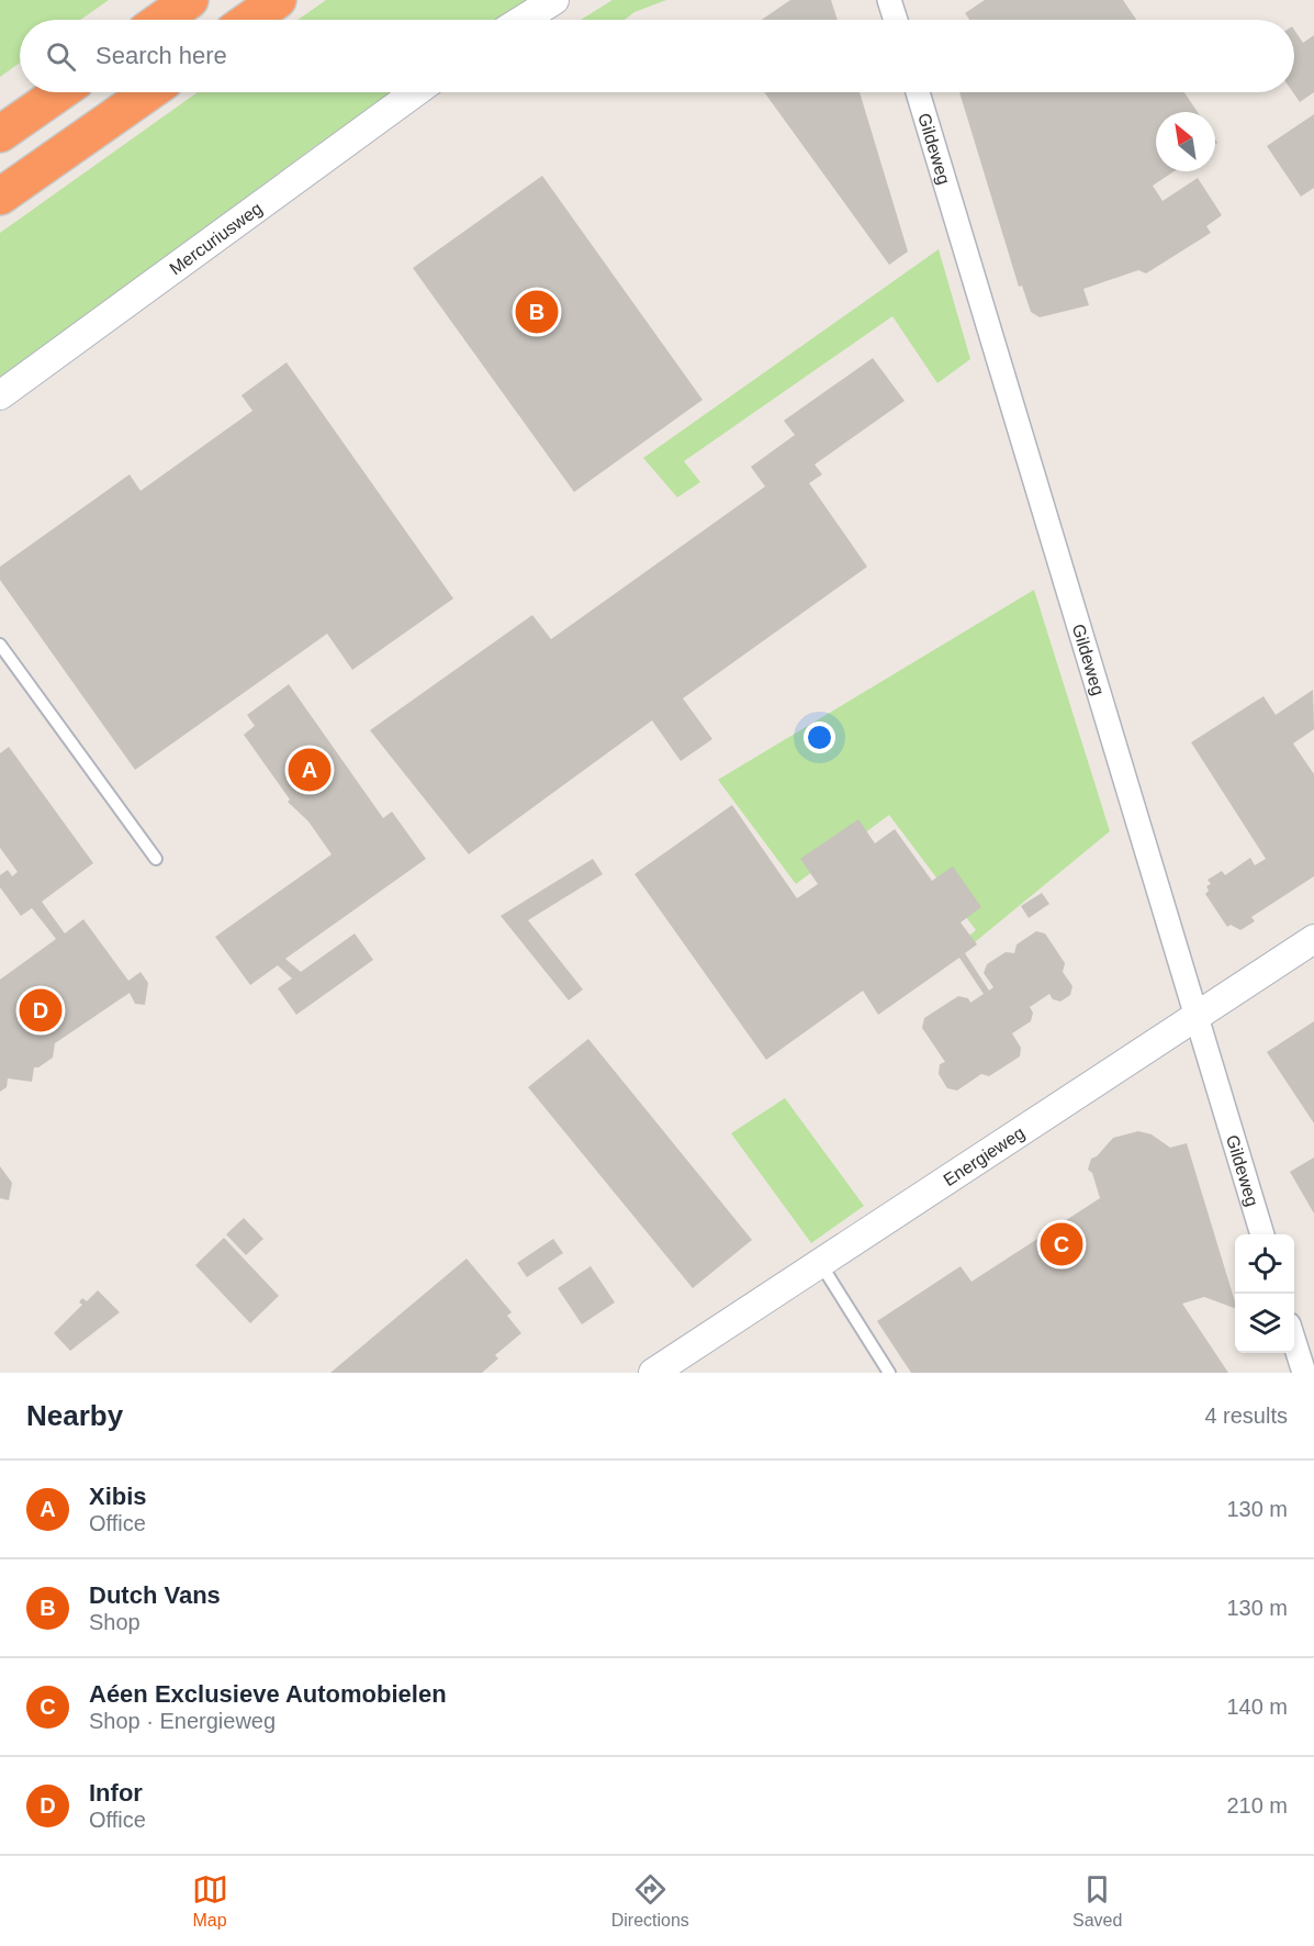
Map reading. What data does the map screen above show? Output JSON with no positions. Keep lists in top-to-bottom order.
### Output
{
  "streets": {
    "street": ["Gildeweg", "Mercuriusweg", "Energieweg"]
  },
  "crossings": [
    ["Gildeweg", "Energieweg"]
  ],
  "north": "top left",
  "page": {
    "search": "Search here",
    "pins": [
      "B",
      "A",
      "D",
      "C"
    ],
    "heading": ["Nearby", "4 results"],
    "list": [
      {
        "mark": "A",
        "name": "Xibis",
        "note": "Office",
        "value": "130 m"
      },
      {
        "mark": "B",
        "name": "Dutch Vans",
        "note": "Shop",
        "value": "130 m"
      },
      {
        "mark": "C",
        "name": "Aéen Exclusieve Automobielen",
        "note": "Shop · Energieweg",
        "value": "140 m"
      },
      {
        "mark": "D",
        "name": "Infor",
        "note": "Office",
        "value": "210 m"
      }
    ],
    "nav": ["Map", "Directions", "Saved"]
  }
}
